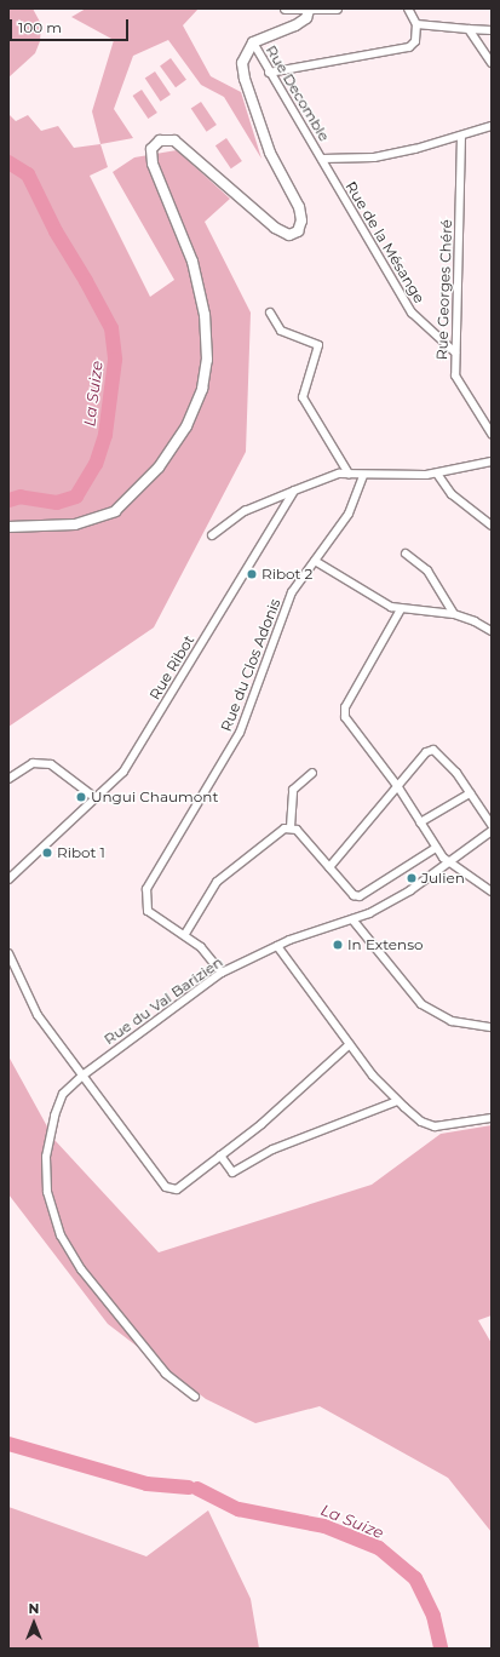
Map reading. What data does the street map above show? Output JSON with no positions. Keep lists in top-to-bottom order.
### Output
{
  "streets": {
    "street": [
      "Rue Decomble",
      "Rue de la Mésange",
      "Rue Georges Chéré",
      "Rue du Clos Adonis",
      "Rue Ribot",
      "Rue du Val Barizien"
    ]
  },
  "crossings": [
    ["Rue Decomble", "Rue de la Mésange"],
    ["Rue Decomble", "Rue Georges Chéré"],
    ["Rue de la Mésange", "Rue Georges Chéré"],
    ["Rue du Clos Adonis", "Rue du Val Barizien"]
  ],
  "water": ["La Suize"],
  "places": [
    "Ribot 2",
    "Ungui Chaumont",
    "Ribot 1",
    "Julien",
    "In Extenso"
  ],
  "scale_bar": "100 m",
  "north": "top"
}
